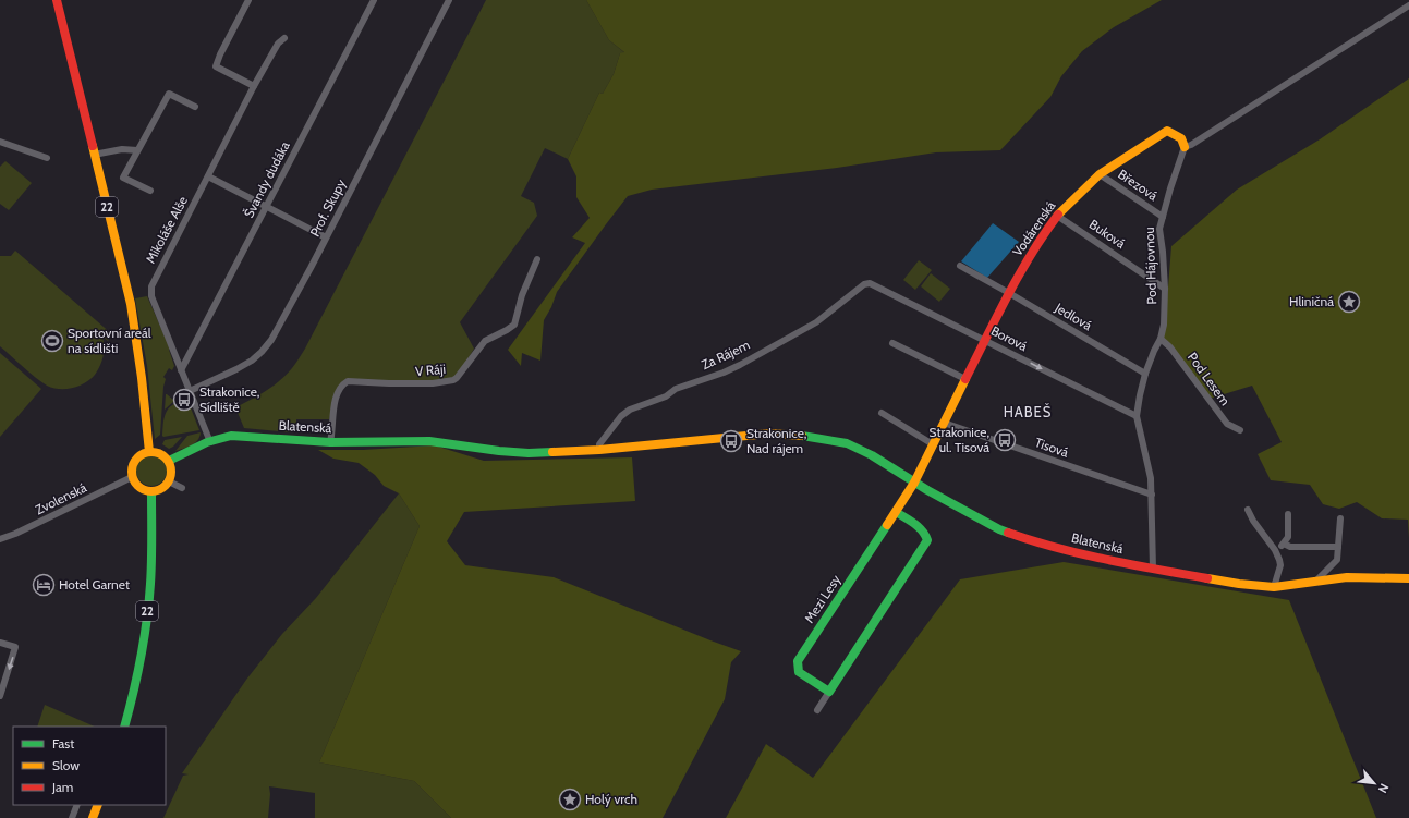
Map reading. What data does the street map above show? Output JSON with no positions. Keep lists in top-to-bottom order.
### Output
{
  "streets": {
    "street": [
      "Švandy dudáka",
      "Březová",
      "22",
      "Prof. Skupy",
      "Vodárenská",
      "Mikoláše Alše",
      "Buková",
      "Pod Hájovnou",
      "Jedlová",
      "Borová",
      "Za Rájem",
      "V Ráji",
      "Pod Lesem",
      "Blatenská",
      "Tisová",
      "Zvolenská",
      "Mezi Lesy"
    ]
  },
  "crossings": [
    ["Švandy dudáka", "Mikoláše Alše"],
    ["Březová", "Vodárenská"],
    ["Březová", "Pod Hájovnou"],
    ["22", "Blatenská"],
    ["22", "Zvolenská"],
    ["Prof. Skupy", "Mikoláše Alše"],
    ["Vodárenská", "Buková"],
    ["Vodárenská", "Pod Hájovnou"],
    ["Vodárenská", "Jedlová"],
    ["Vodárenská", "Borová"],
    ["Vodárenská", "Blatenská"],
    ["Vodárenská", "Tisová"],
    ["Vodárenská", "Mezi Lesy"],
    ["Mikoláše Alše", "Blatenská"],
    ["Buková", "Pod Hájovnou"],
    ["Pod Hájovnou", "Jedlová"],
    ["Pod Hájovnou", "Borová"],
    ["Pod Hájovnou", "Pod Lesem"],
    ["Pod Hájovnou", "Blatenská"],
    ["Pod Hájovnou", "Tisová"],
    ["Borová", "Za Rájem"],
    ["Za Rájem", "Blatenská"],
    ["V Ráji", "Blatenská"],
    ["Blatenská", "Zvolenská"],
    ["Blatenská", "Mezi Lesy"]
  ],
  "one_way": ["Borová"],
  "districts": ["HABEŠ"],
  "places": {
    "place": ["Hliničná", "Holý vrch"],
    "sports": ["Sportovní areál na sídlišti"],
    "bus stop": ["Strakonice, Sídliště", "Strakonice, ul. Tisová", "Strakonice, Nad rájem"],
    "hotel": ["Hotel Garnet"]
  },
  "legend": ["Fast", "Slow", "Jam"],
  "north": "bottom right"
}
